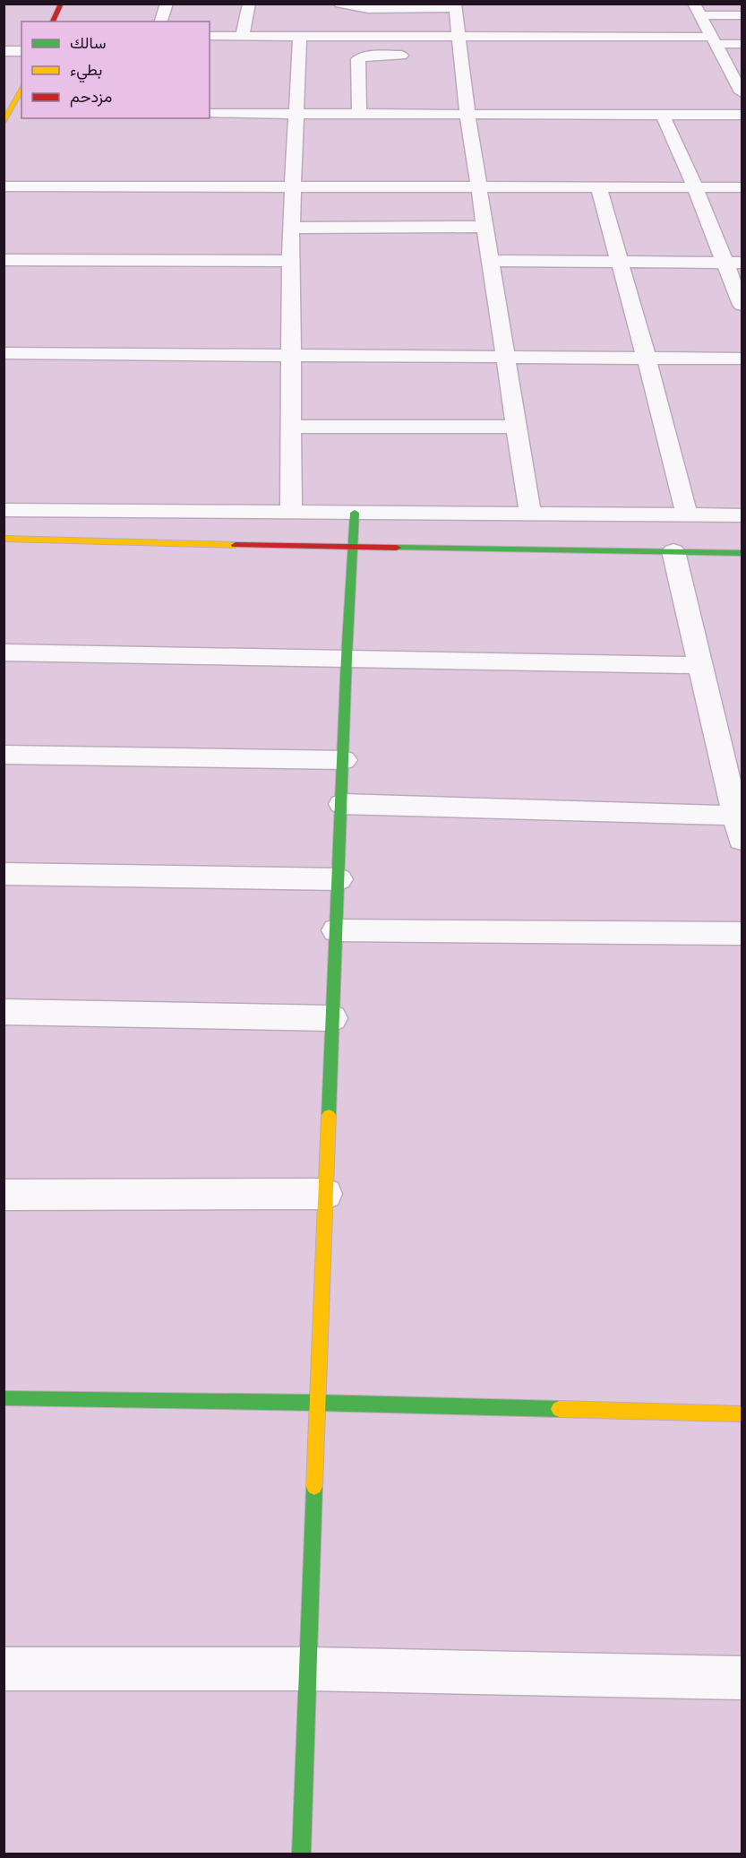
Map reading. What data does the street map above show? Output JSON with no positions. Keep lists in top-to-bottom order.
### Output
{
  "legend": ["سالك", "بطيء", "مزدحم"]
}
